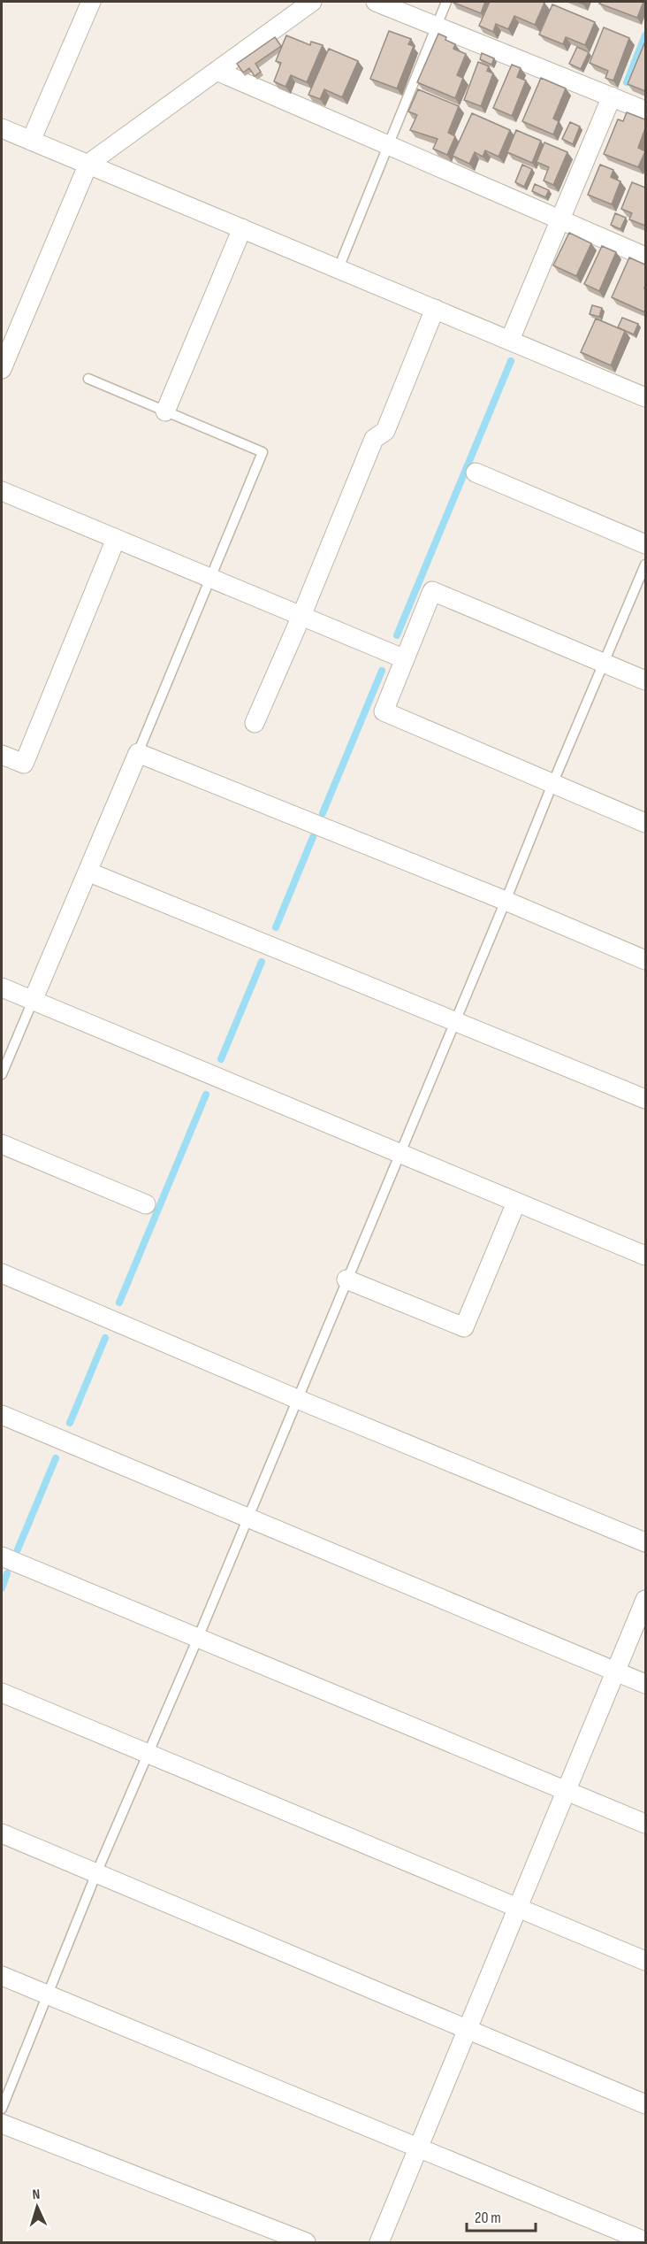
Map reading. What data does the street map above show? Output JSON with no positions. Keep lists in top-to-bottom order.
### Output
{
  "scale_bar": "20 m",
  "north": "top"
}
